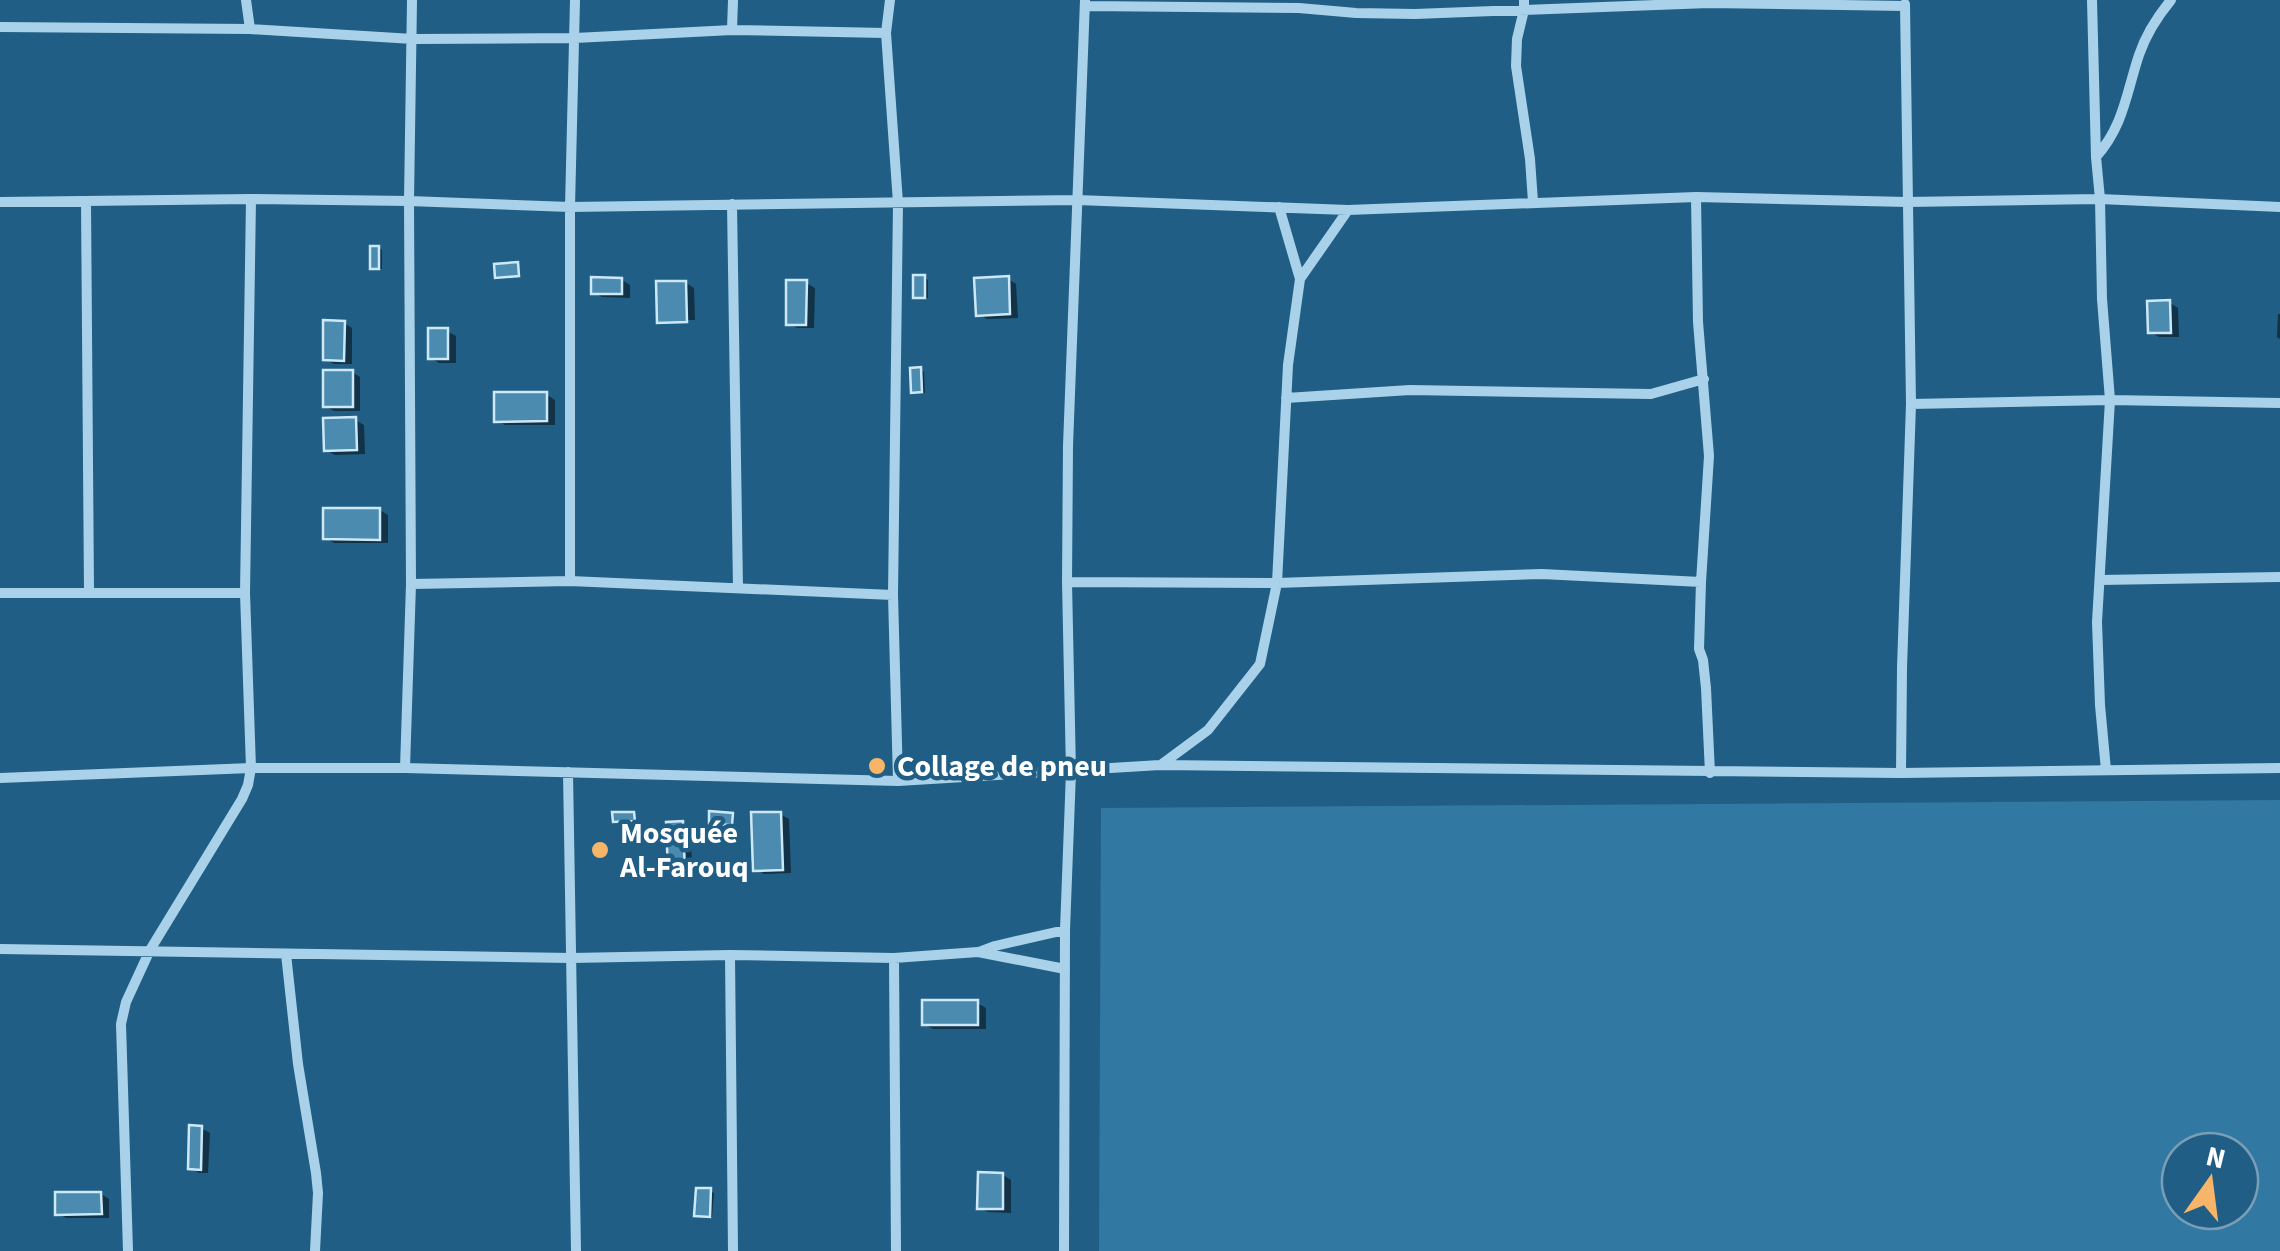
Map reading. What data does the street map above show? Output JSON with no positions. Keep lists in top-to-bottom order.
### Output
{
  "places": ["Collage de pneu", "Mosquée Al-Farouq"],
  "north": "top"
}
